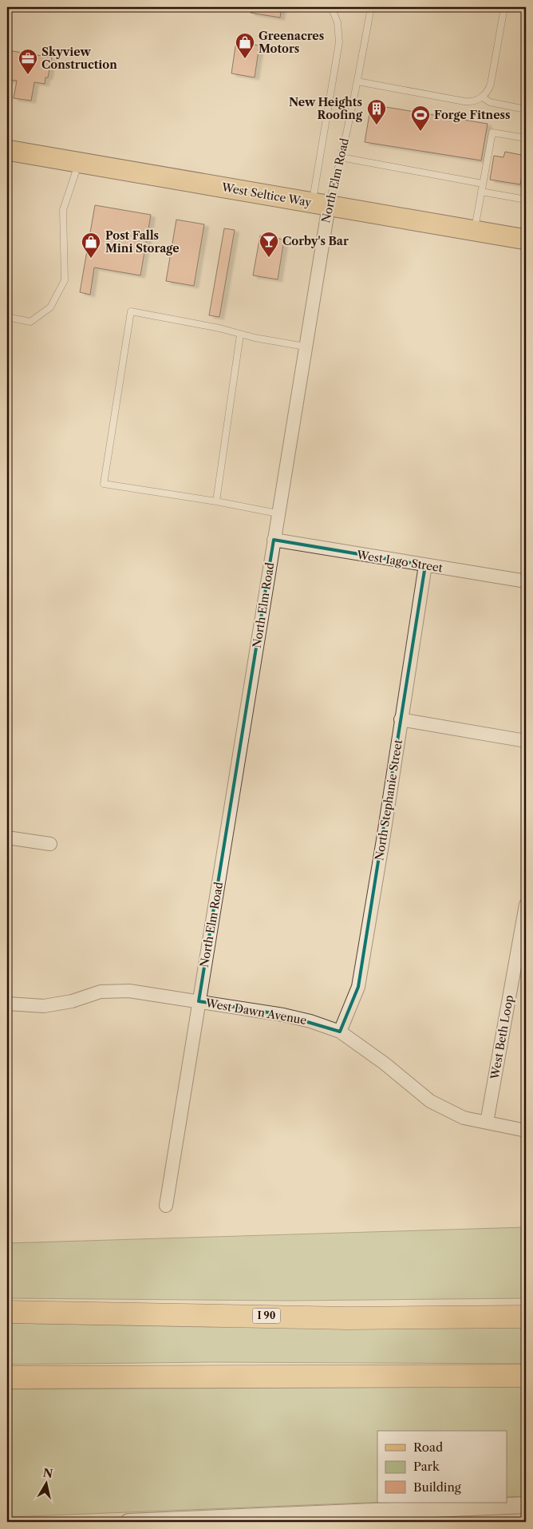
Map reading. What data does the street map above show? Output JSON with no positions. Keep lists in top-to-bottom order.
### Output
{
  "streets": {
    "highway": ["I 90"],
    "main road": ["West Seltice Way"],
    "street": [
      "North Elm Road",
      "West Iago Street",
      "North Stephanie Street",
      "West Dawn Avenue",
      "West Beth Loop"
    ]
  },
  "crossings": [
    ["North Elm Road", "West Seltice Way"],
    ["North Elm Road", "West Iago Street"],
    ["North Elm Road", "West Dawn Avenue"],
    ["West Iago Street", "North Stephanie Street"],
    ["North Stephanie Street", "West Dawn Avenue"],
    ["West Dawn Avenue", "West Beth Loop"]
  ],
  "places": {
    "shop": ["Greenacres Motors", "Post Falls Mini Storage"],
    "office": ["Skyview Construction"],
    "building": ["New Heights Roofing"],
    "sports": ["Forge Fitness"],
    "bar": ["Corby's Bar"]
  },
  "legend": ["Road", "Park", "Building"],
  "north": "top"
}
